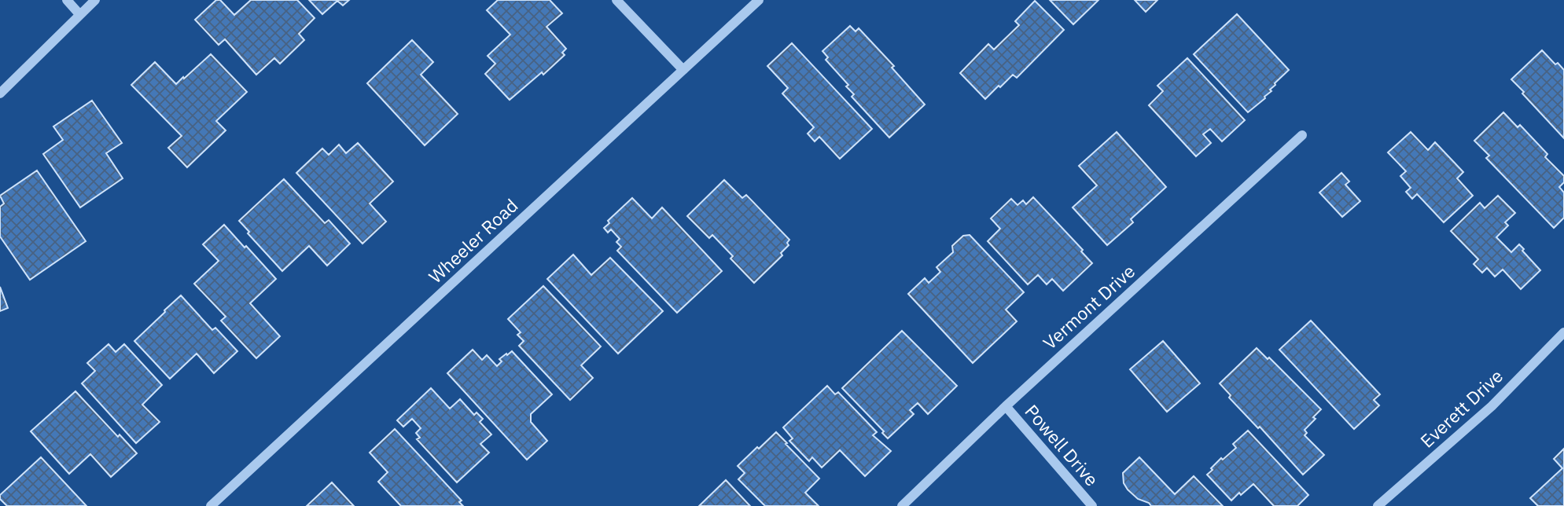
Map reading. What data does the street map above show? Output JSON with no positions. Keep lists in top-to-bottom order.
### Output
{
  "streets": {
    "street": [
      "Wheeler Road",
      "Vermont Drive",
      "Everett Drive",
      "Powell Drive"
    ]
  },
  "crossings": [
    ["Vermont Drive", "Powell Drive"]
  ]
}
